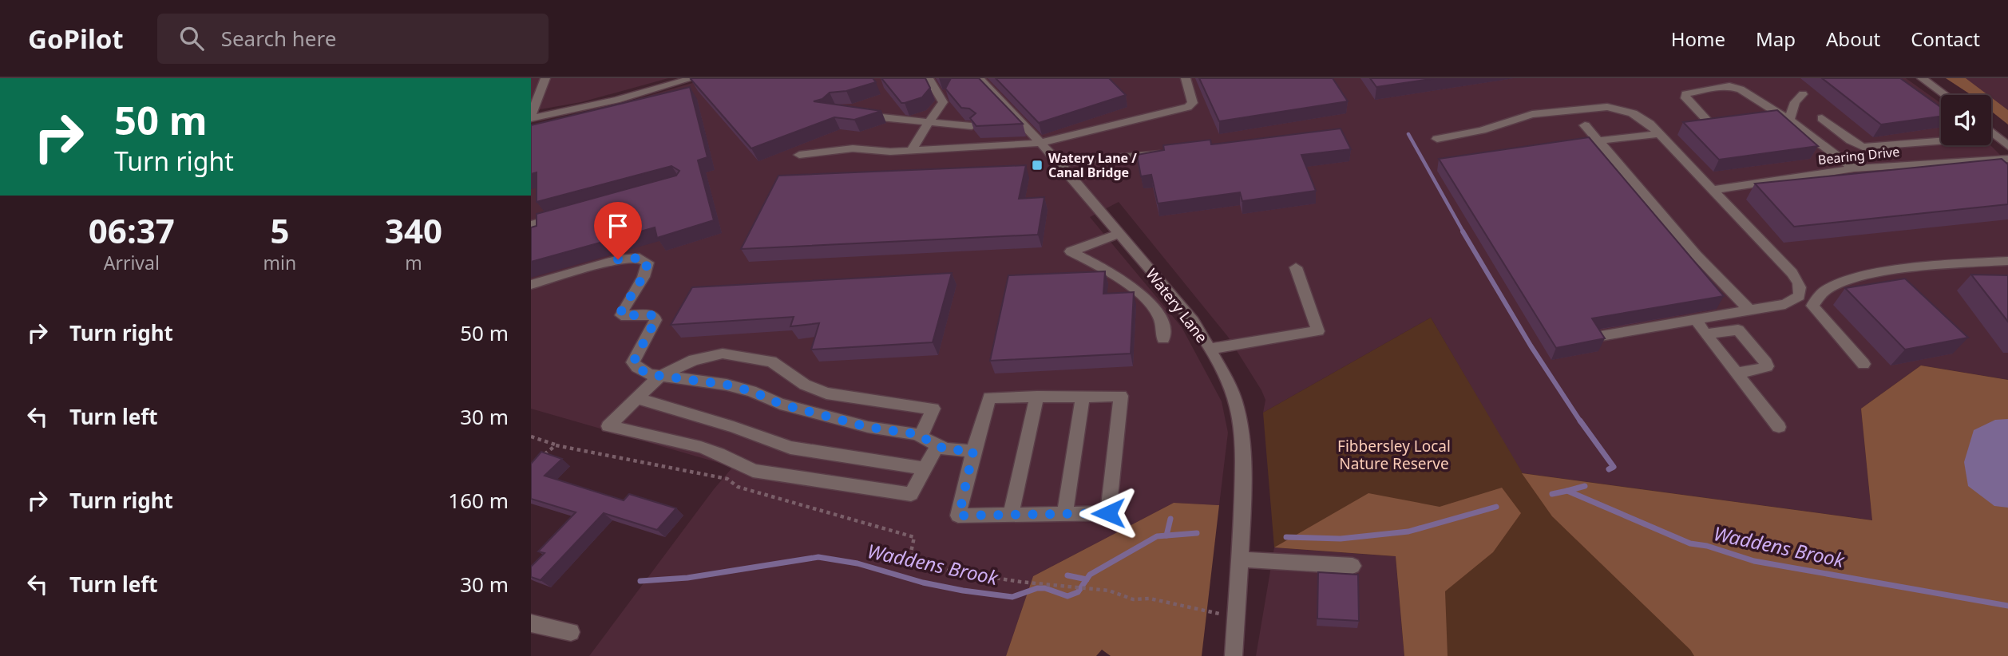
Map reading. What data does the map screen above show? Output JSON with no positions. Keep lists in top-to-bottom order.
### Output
{
  "streets": {
    "street": ["Bearing Drive", "Watery Lane"]
  },
  "water": ["Waddens Brook"],
  "parks": ["Fibbersley Local Nature Reserve"],
  "places": {
    "transit": ["Watery Lane / Canal Bridge"]
  },
  "page": {
    "header": "GoPilot",
    "search": "Search here",
    "nav": [
      "Home",
      "Map",
      "About",
      "Contact"
    ],
    "turn": ["50 m", "Turn right"],
    "eta": [
      "06:37",
      "Arrival",
      "5",
      "min",
      "340",
      "m"
    ],
    "list": [
      {
        "name": "Turn right",
        "value": "50 m"
      },
      {
        "name": "Turn left",
        "value": "30 m"
      },
      {
        "name": "Turn right",
        "value": "160 m"
      },
      {
        "name": "Turn left",
        "value": "30 m"
      }
    ]
  }
}
